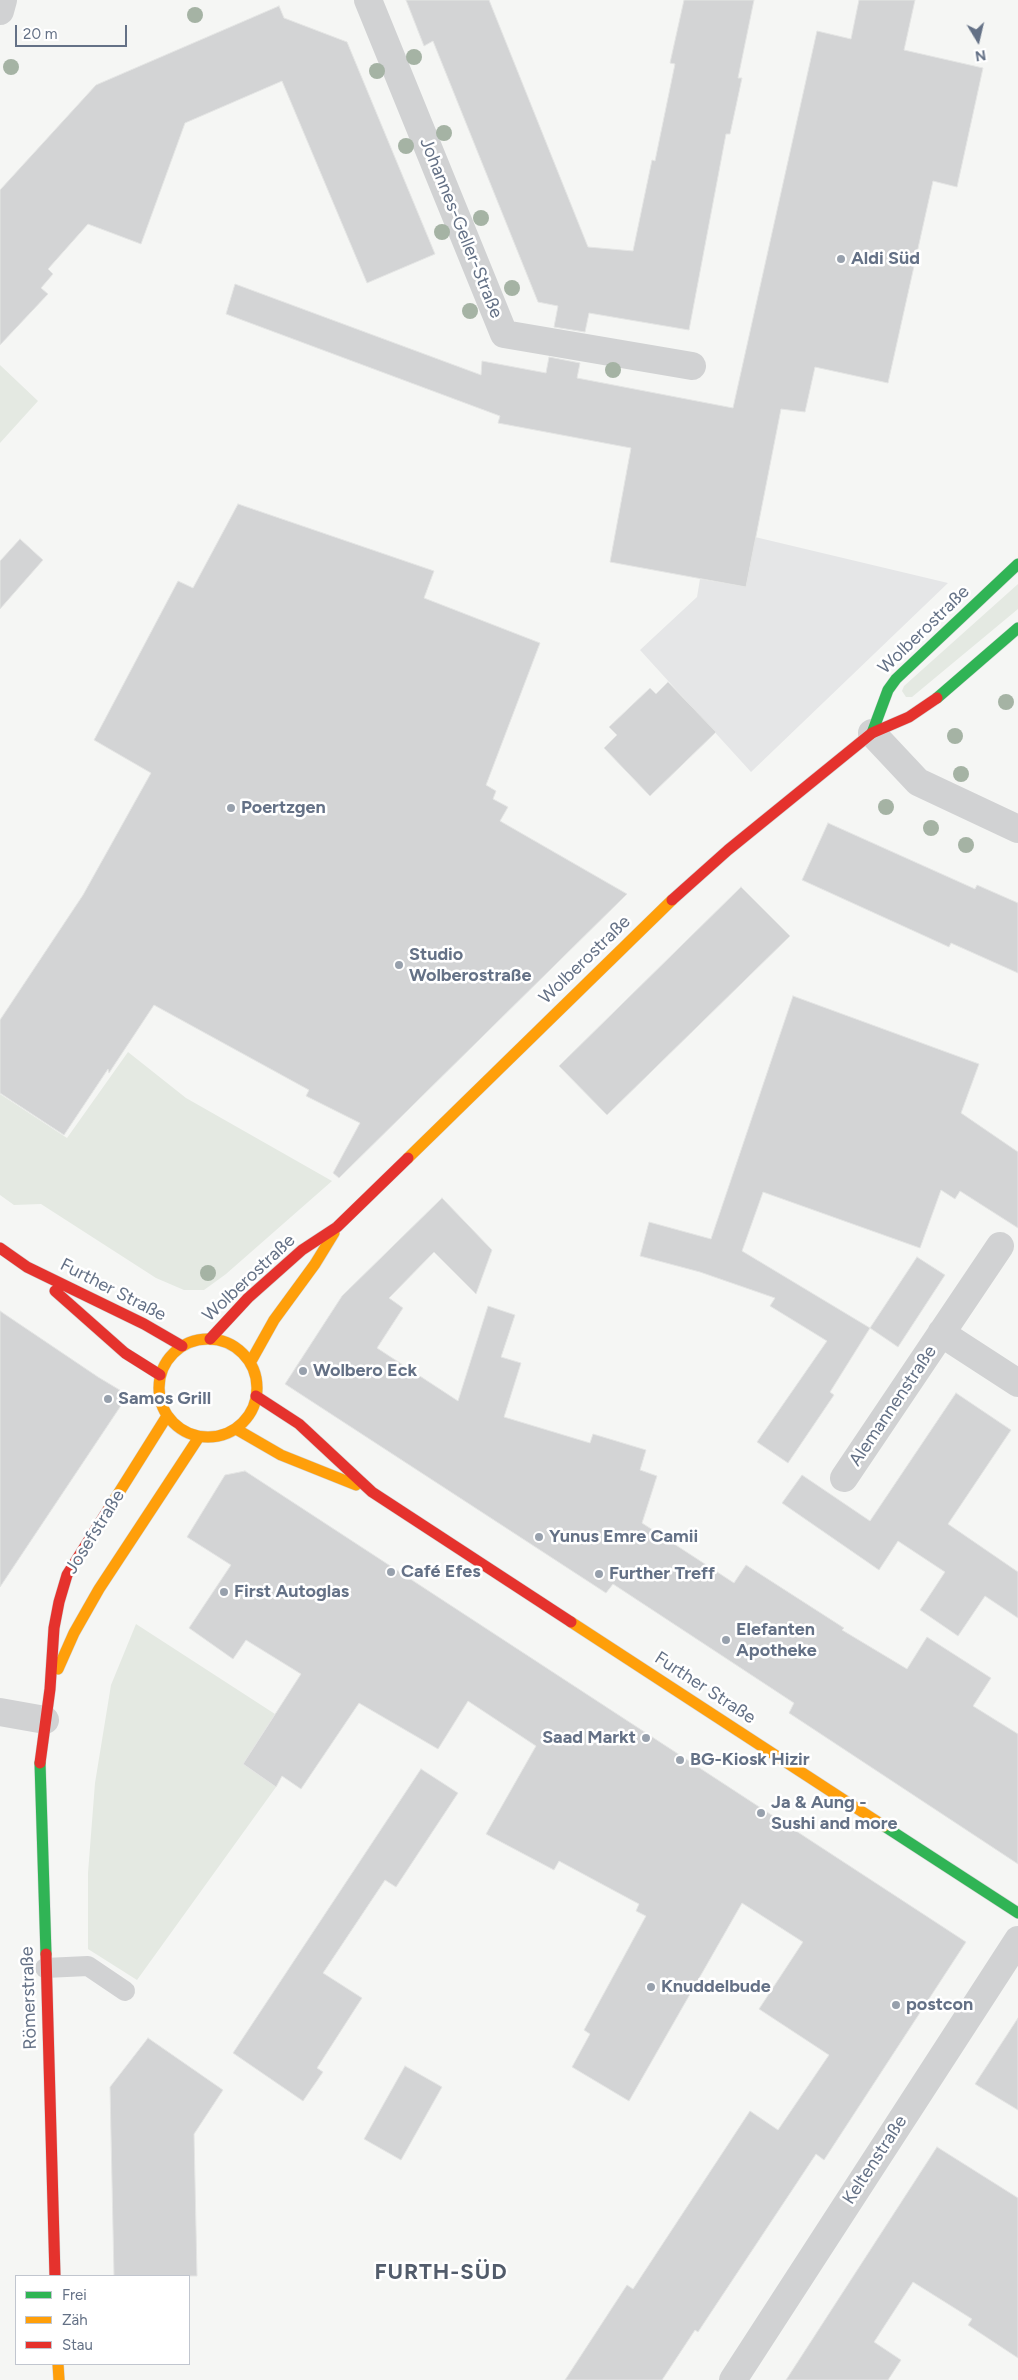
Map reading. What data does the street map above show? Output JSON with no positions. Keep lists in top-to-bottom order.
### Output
{
  "streets": {
    "street": [
      "Johannes-Geller-Straße",
      "Wolberostraße",
      "Further Straße",
      "Alemannenstraße",
      "Josefstraße",
      "Römerstraße",
      "Keltenstraße"
    ]
  },
  "crossings": [
    ["Wolberostraße", "Further Straße"],
    ["Wolberostraße", "Josefstraße"],
    ["Further Straße", "Josefstraße"],
    ["Josefstraße", "Römerstraße"]
  ],
  "districts": ["FURTH-SÜD"],
  "places": [
    "Aldi Süd",
    "Poertzgen",
    "Studio Wolberostraße",
    "Wolbero Eck",
    "Samos Grill",
    "Yunus Emre Camii",
    "Café Efes",
    "Further Treff",
    "First Autoglas",
    "Elefanten Apotheke",
    "Saad Markt",
    "BG-Kiosk Hizir",
    "Ja & Aung - Sushi and more",
    "Knuddelbude",
    "postcon"
  ],
  "legend": ["Frei", "Zäh", "Stau"],
  "scale_bar": "20 m",
  "north": "bottom"
}
